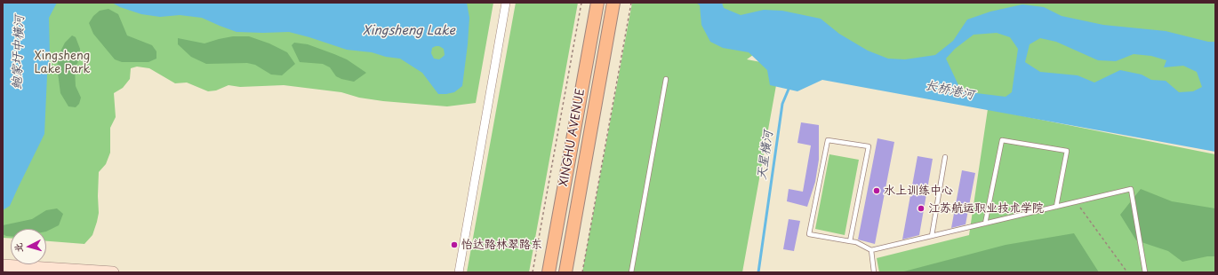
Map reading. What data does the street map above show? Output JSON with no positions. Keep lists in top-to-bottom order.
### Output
{
  "streets": {
    "main road": ["XINGHU AVENUE"]
  },
  "water": [
    "Xingsheng Lake",
    "鲍家圩中横河",
    "长桥港河",
    "天星横河"
  ],
  "parks": ["Xingsheng Lake Park"],
  "places": ["水上训练中心", "江苏航运职业技术学院", "怡达路林翠路东"],
  "north": "left"
}
